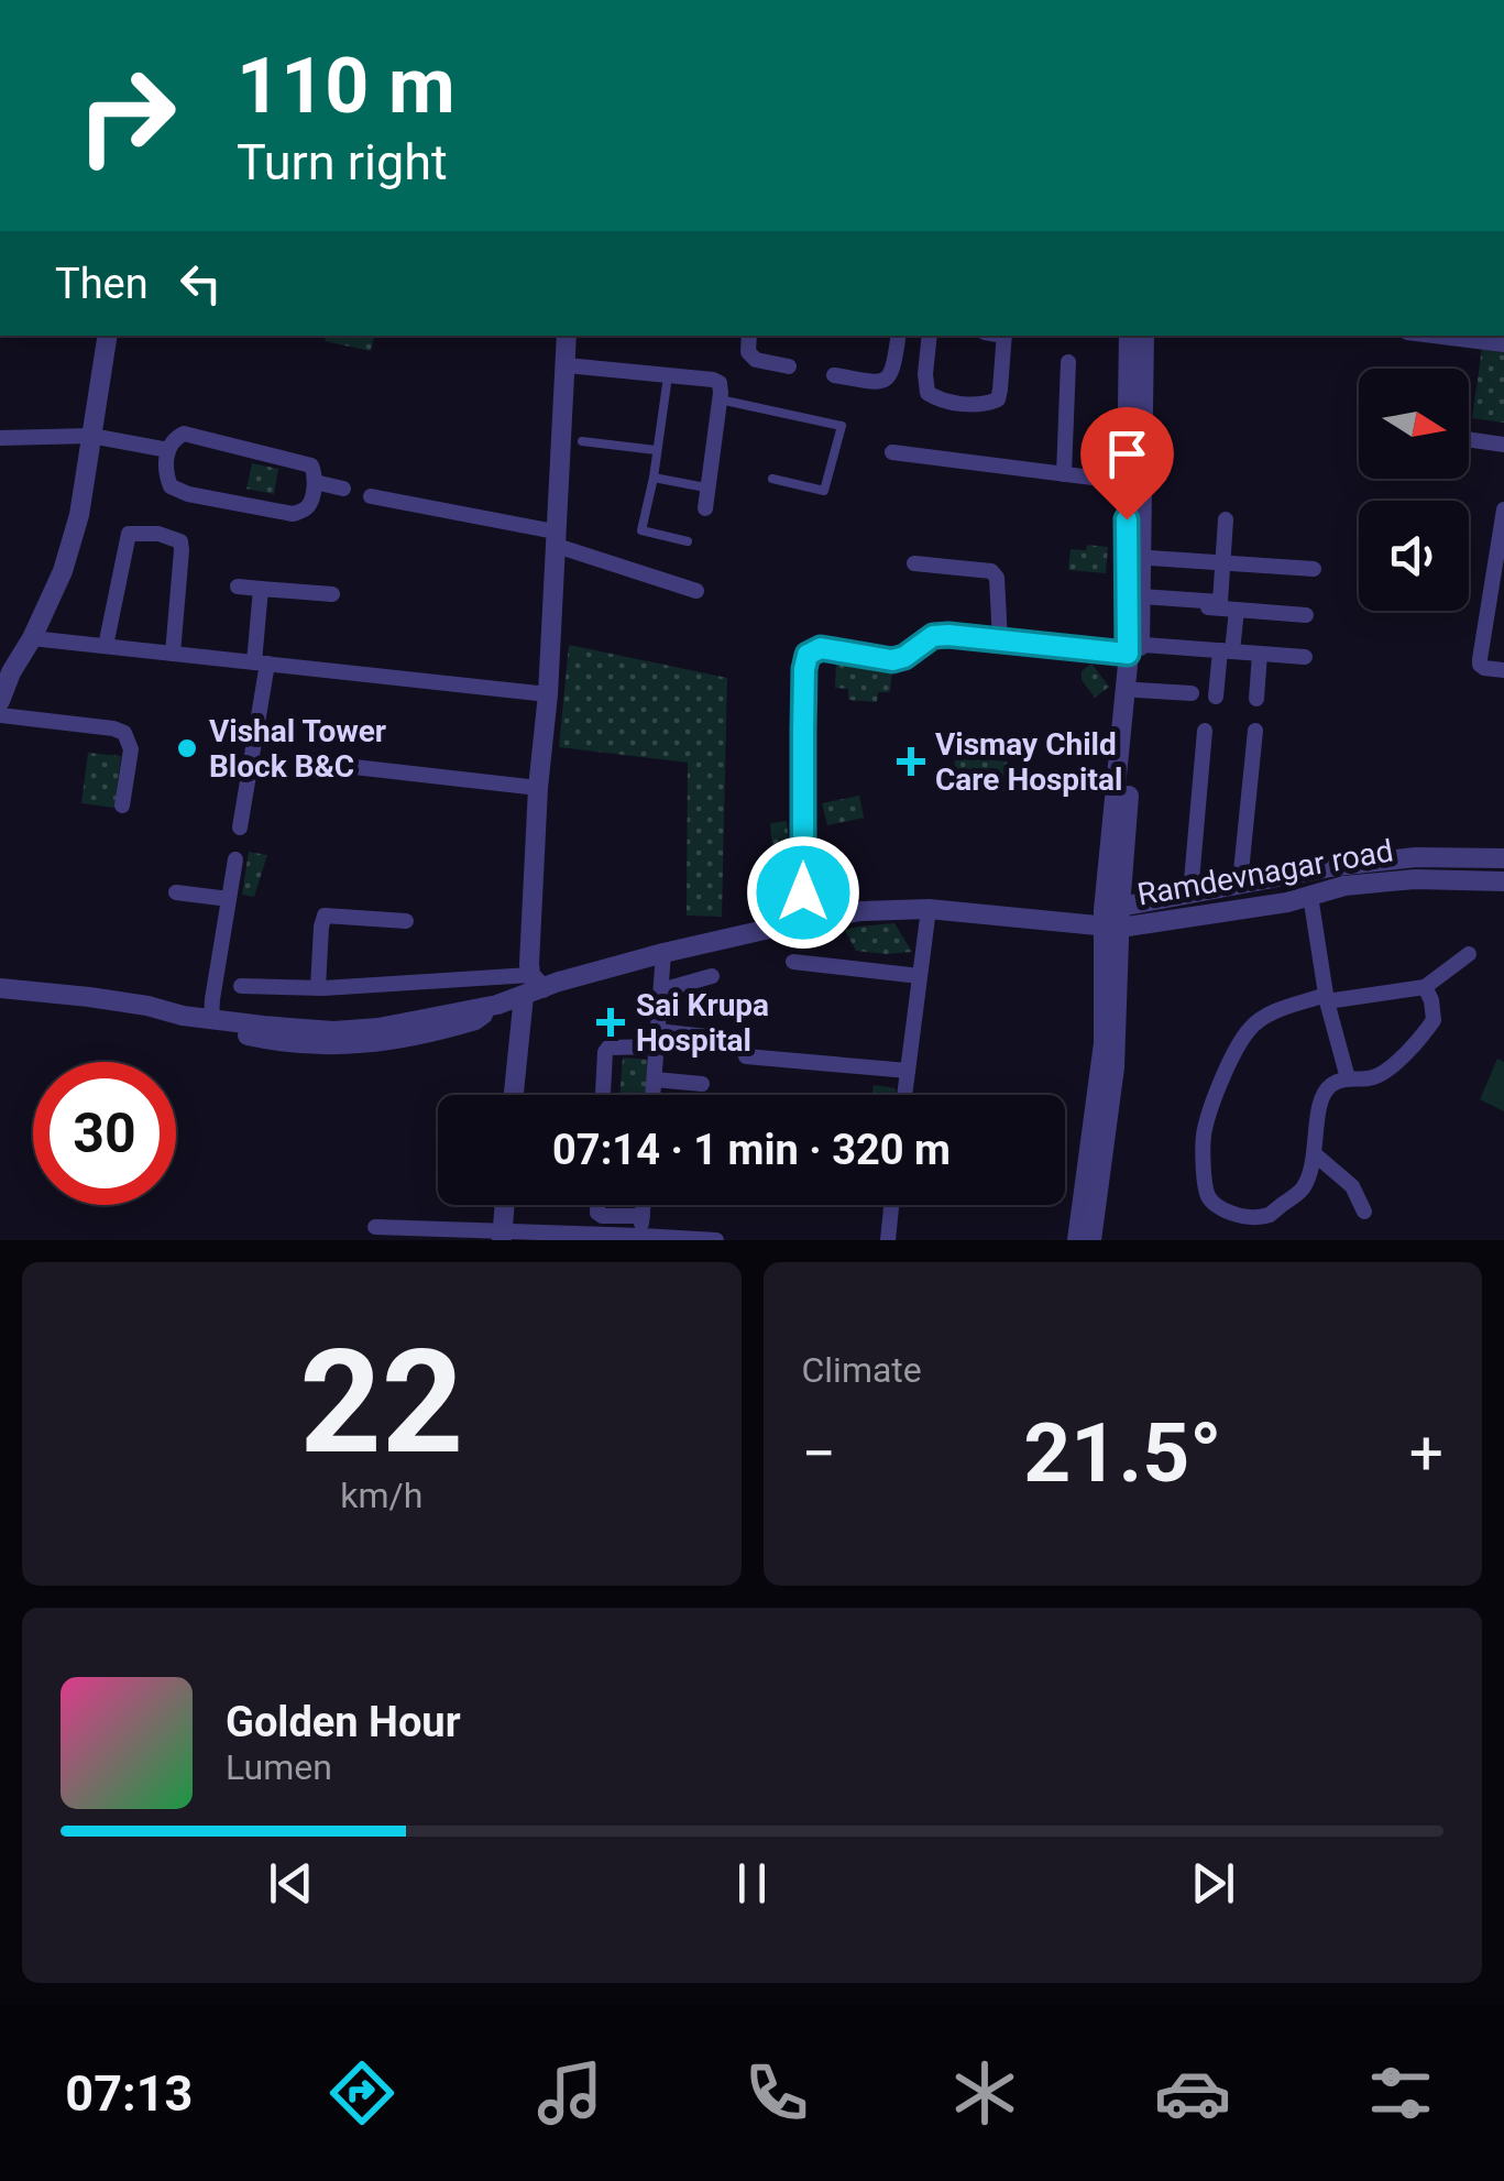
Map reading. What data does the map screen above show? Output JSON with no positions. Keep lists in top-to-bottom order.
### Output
{
  "streets": {
    "street": ["Ramdevnagar road"]
  },
  "places": {
    "other": ["Vishal Tower Block B&C"],
    "health": ["Vismay Child Care Hospital", "Sai Krupa Hospital"]
  },
  "north": "right",
  "page": {
    "turn": ["110 m", "Turn right"],
    "then": "Then",
    "limit": "30",
    "trip": "07:14 · 1 min · 320 m",
    "tile": [
      ["22", "km/h"],
      "Climate"
    ],
    "heat": ["−", "21.5°", "+"],
    "song": ["Golden Hour", "Lumen"],
    "tabs": "07:13"
  }
}
